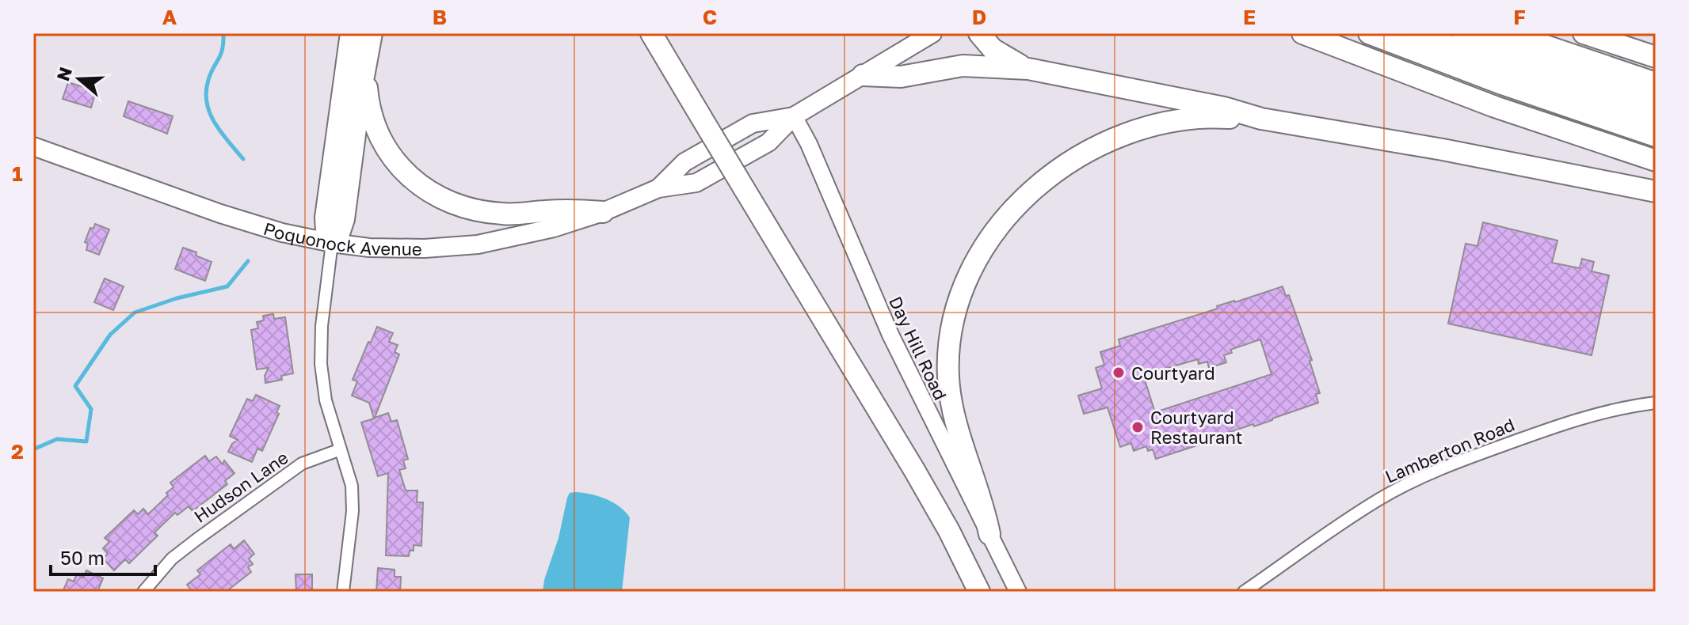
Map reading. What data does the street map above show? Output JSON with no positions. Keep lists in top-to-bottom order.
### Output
{
  "streets": {
    "main road": ["Poquonock Avenue", "Day Hill Road"],
    "street": ["Lamberton Road", "Hudson Lane"]
  },
  "crossings": [
    ["Poquonock Avenue", "Day Hill Road"]
  ],
  "places": ["Courtyard", "Courtyard Restaurant"],
  "scale_bar": "50 m",
  "north": "left",
  "grid": {
    "columns": [
      "A",
      "B",
      "C",
      "D",
      "E",
      "F"
    ],
    "rows": ["1", "2"]
  }
}
